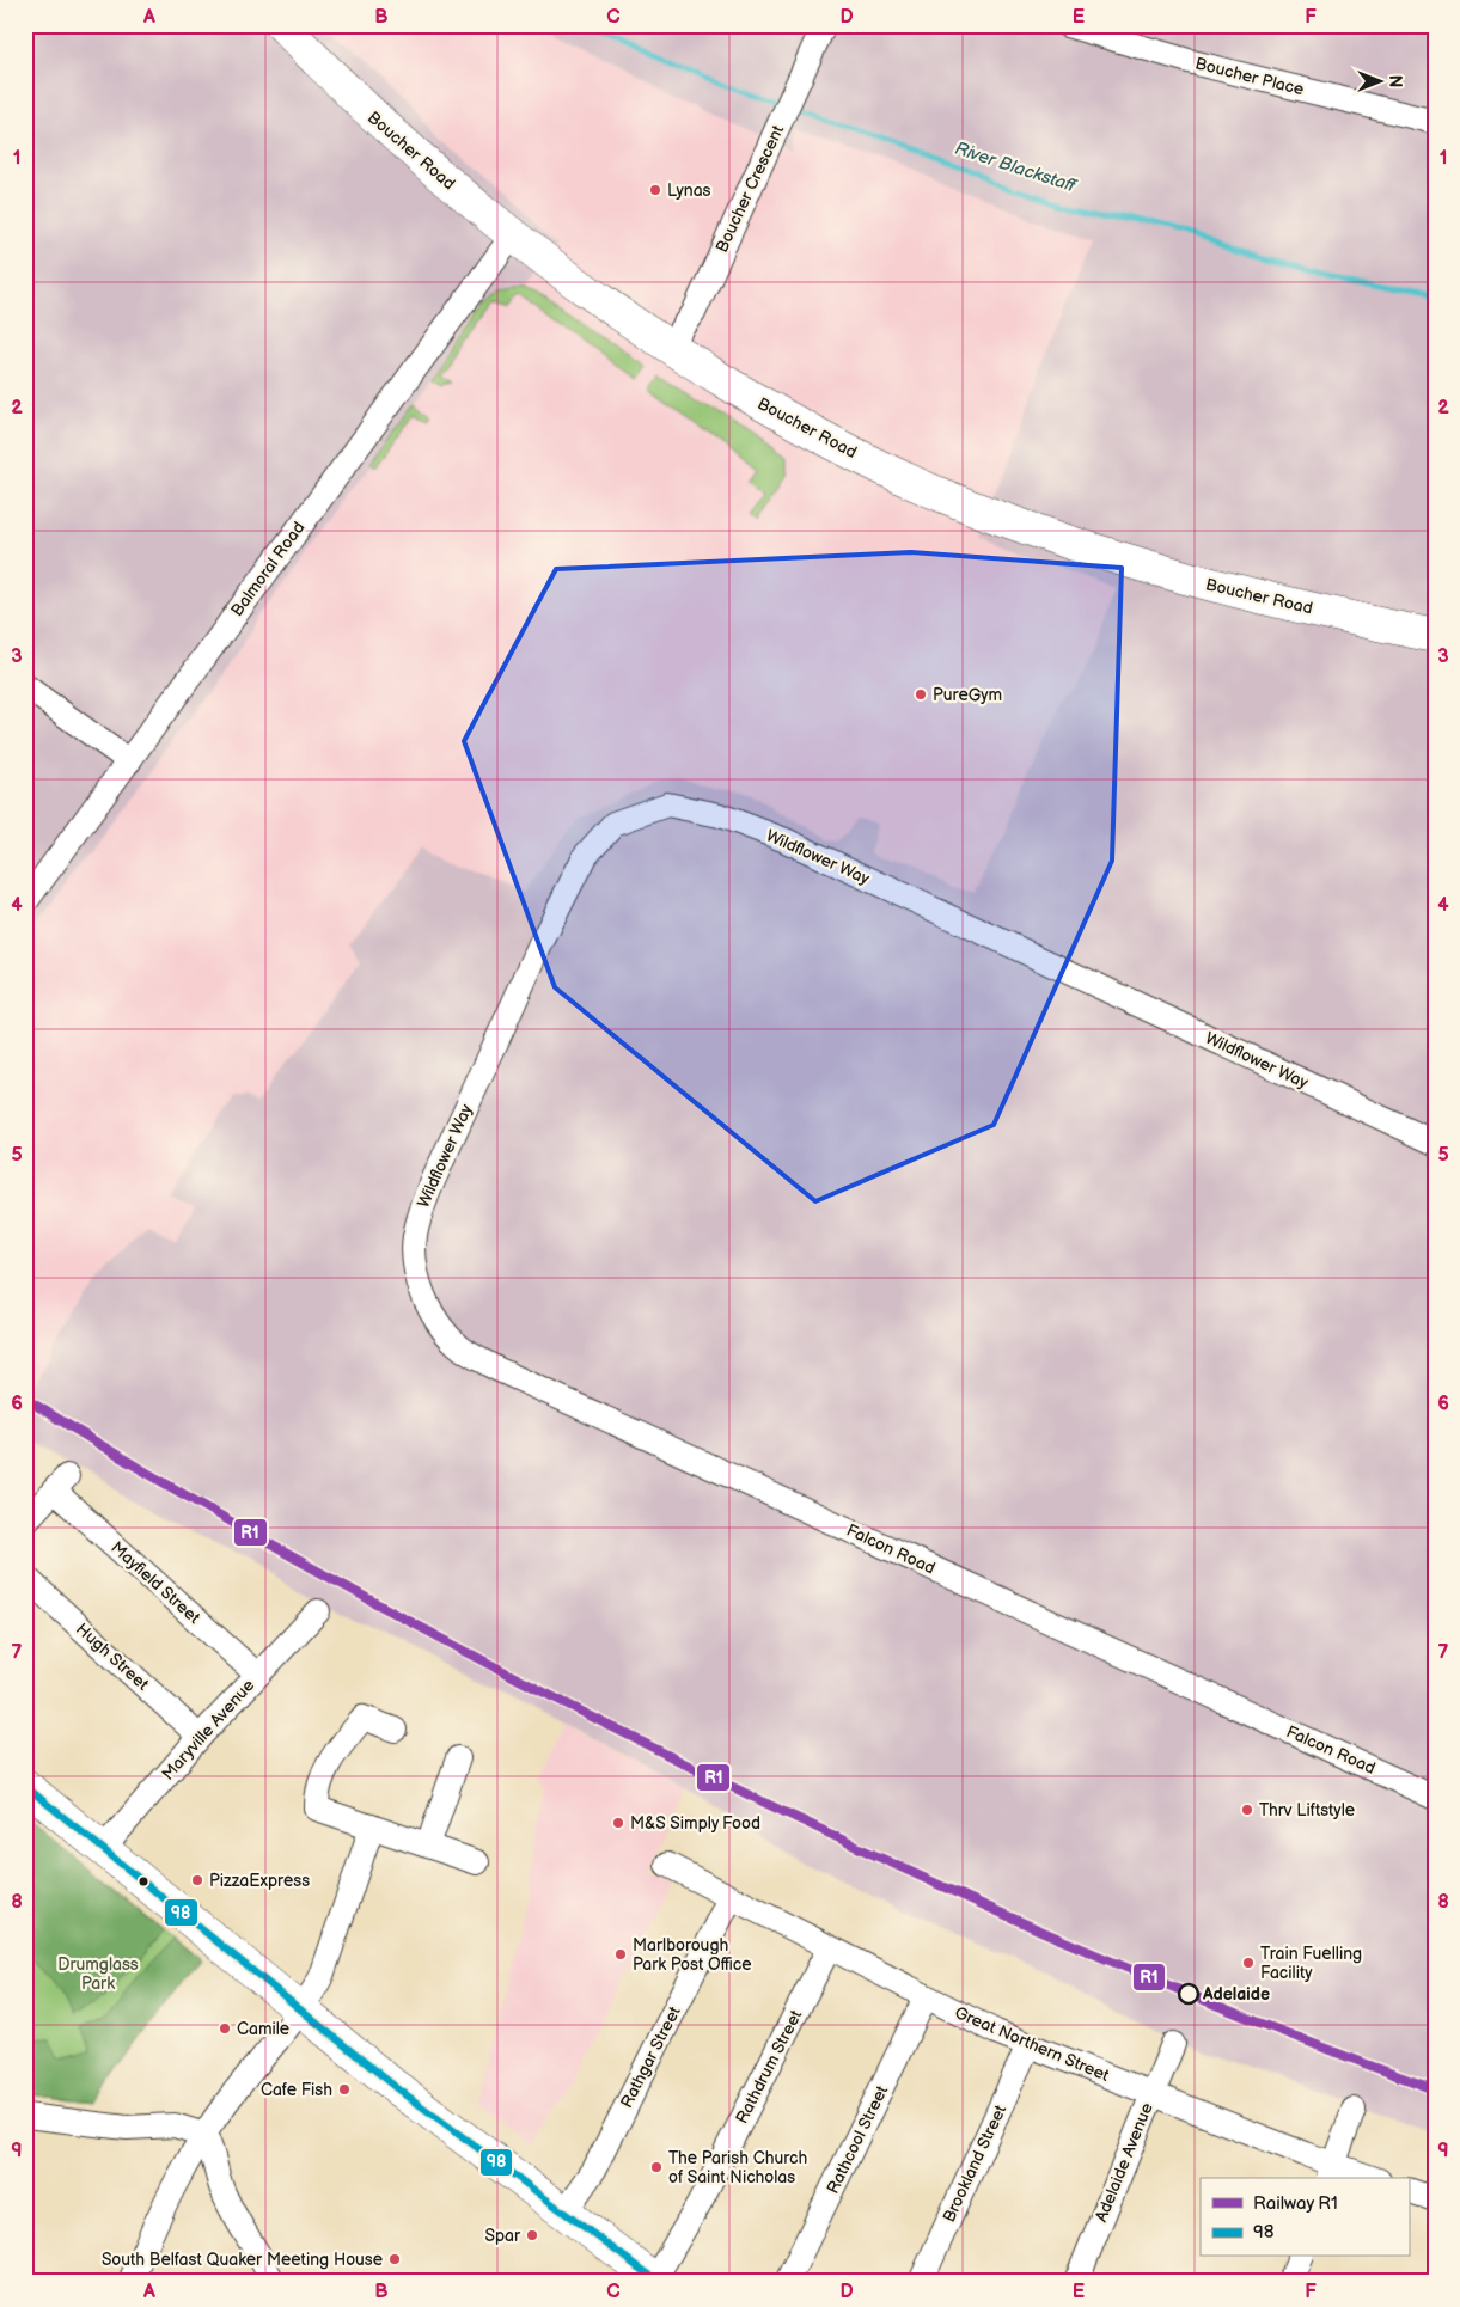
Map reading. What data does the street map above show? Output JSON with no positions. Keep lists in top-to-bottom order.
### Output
{
  "streets": {
    "street": [
      "Boucher Place",
      "Boucher Road",
      "Boucher Crescent",
      "Balmoral Road",
      "Wildflower Way",
      "Falcon Road",
      "Mayfield Street",
      "Hugh Street",
      "Maryville Avenue",
      "Great Northern Street",
      "Rathgar Street",
      "Rathdrum Street",
      "Rathcool Street",
      "Adelaide Avenue",
      "Brookland Street"
    ]
  },
  "crossings": [
    ["Boucher Road", "Boucher Crescent"],
    ["Boucher Road", "Balmoral Road"],
    ["Wildflower Way", "Falcon Road"],
    ["Mayfield Street", "Maryville Avenue"],
    ["Hugh Street", "Maryville Avenue"],
    ["Great Northern Street", "Rathgar Street"],
    ["Great Northern Street", "Rathdrum Street"],
    ["Great Northern Street", "Rathcool Street"],
    ["Great Northern Street", "Adelaide Avenue"],
    ["Great Northern Street", "Brookland Street"]
  ],
  "water": ["River Blackstaff"],
  "parks": ["Drumglass Park"],
  "places": [
    "Lynas",
    "PureGym",
    "Thrv Liftstyle",
    "M&S Simply Food",
    "PizzaExpress",
    "Marlborough Park Post Office",
    "Train Fuelling Facility",
    "Adelaide",
    "Camile",
    "Cafe Fish",
    "The Parish Church of Saint Nicholas",
    "Spar",
    "South Belfast Quaker Meeting House"
  ],
  "lines": ["rail line R1", "transit line 98"],
  "legend": ["Railway R1", "98"],
  "north": "right",
  "grid": {
    "columns": [
      "A",
      "B",
      "C",
      "D",
      "E",
      "F"
    ],
    "rows": [
      "1",
      "2",
      "3",
      "4",
      "5",
      "6",
      "7",
      "8",
      "9"
    ]
  }
}
